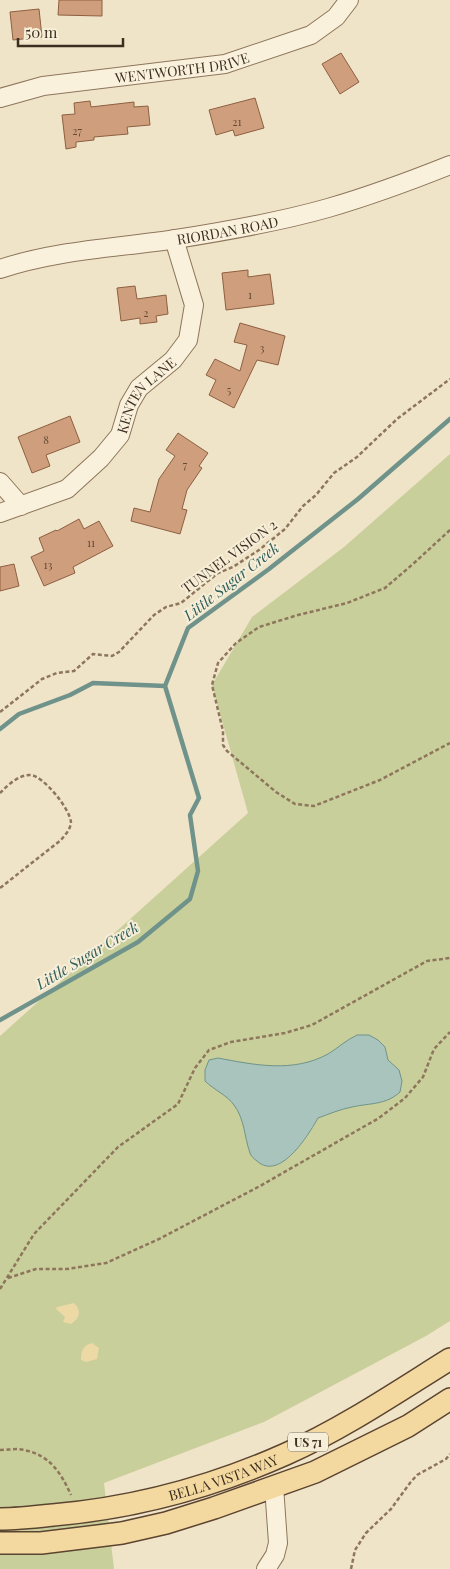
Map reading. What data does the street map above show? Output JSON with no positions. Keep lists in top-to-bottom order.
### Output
{
  "streets": {
    "main road": ["US 71", "BELLA VISTA WAY"],
    "street": ["WENTWORTH DRIVE", "RIORDAN ROAD", "KENTEN LANE"],
    "path": ["TUNNEL VISION 2"]
  },
  "crossings": [
    ["RIORDAN ROAD", "KENTEN LANE"]
  ],
  "water": ["Little Sugar Creek"],
  "house_numbers": [
    "21",
    "27",
    "1",
    "2",
    "3",
    "5",
    "8",
    "7",
    "11",
    "13"
  ],
  "scale_bar": "50 m"
}
